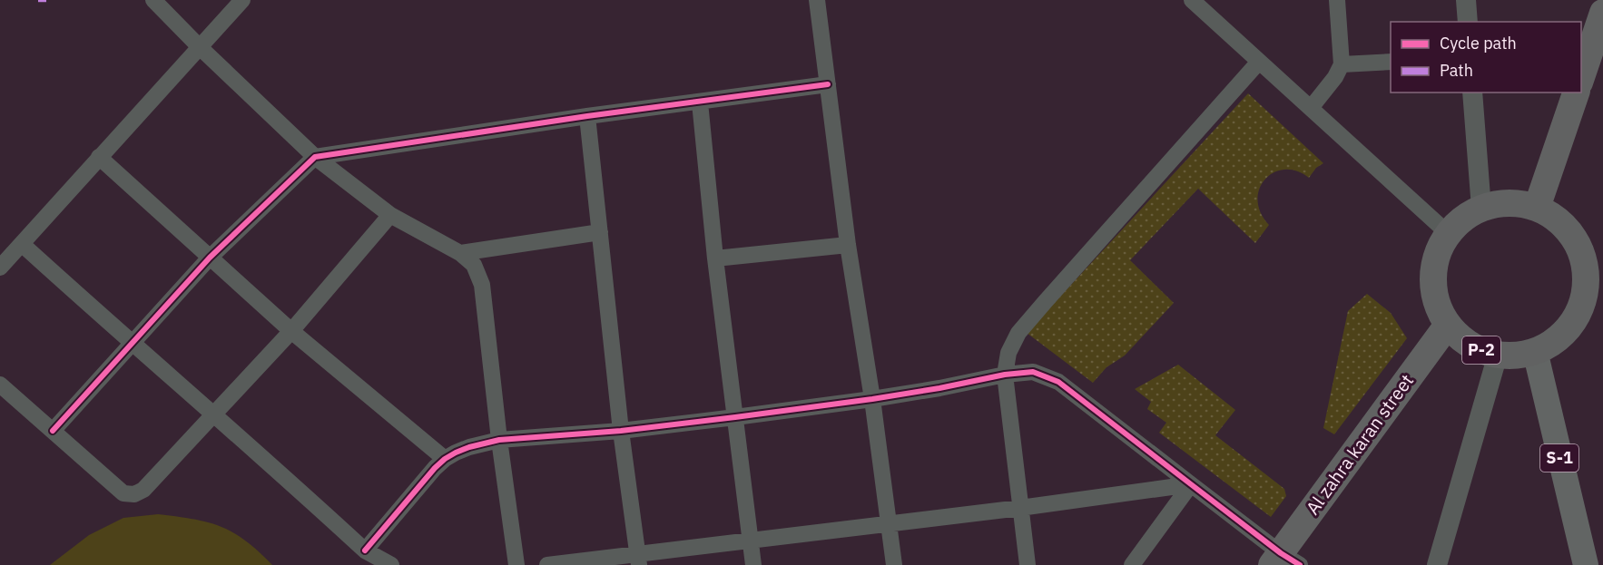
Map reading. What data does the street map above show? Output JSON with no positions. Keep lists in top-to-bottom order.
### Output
{
  "streets": {
    "highway": ["P-2", "Al zahra karan street"],
    "main road": ["S-1"]
  },
  "crossings": [
    ["P-2", "Al zahra karan street"],
    ["P-2", "S-1"],
    ["Al zahra karan street", "S-1"]
  ],
  "legend": ["Cycle path", "Path"]
}
